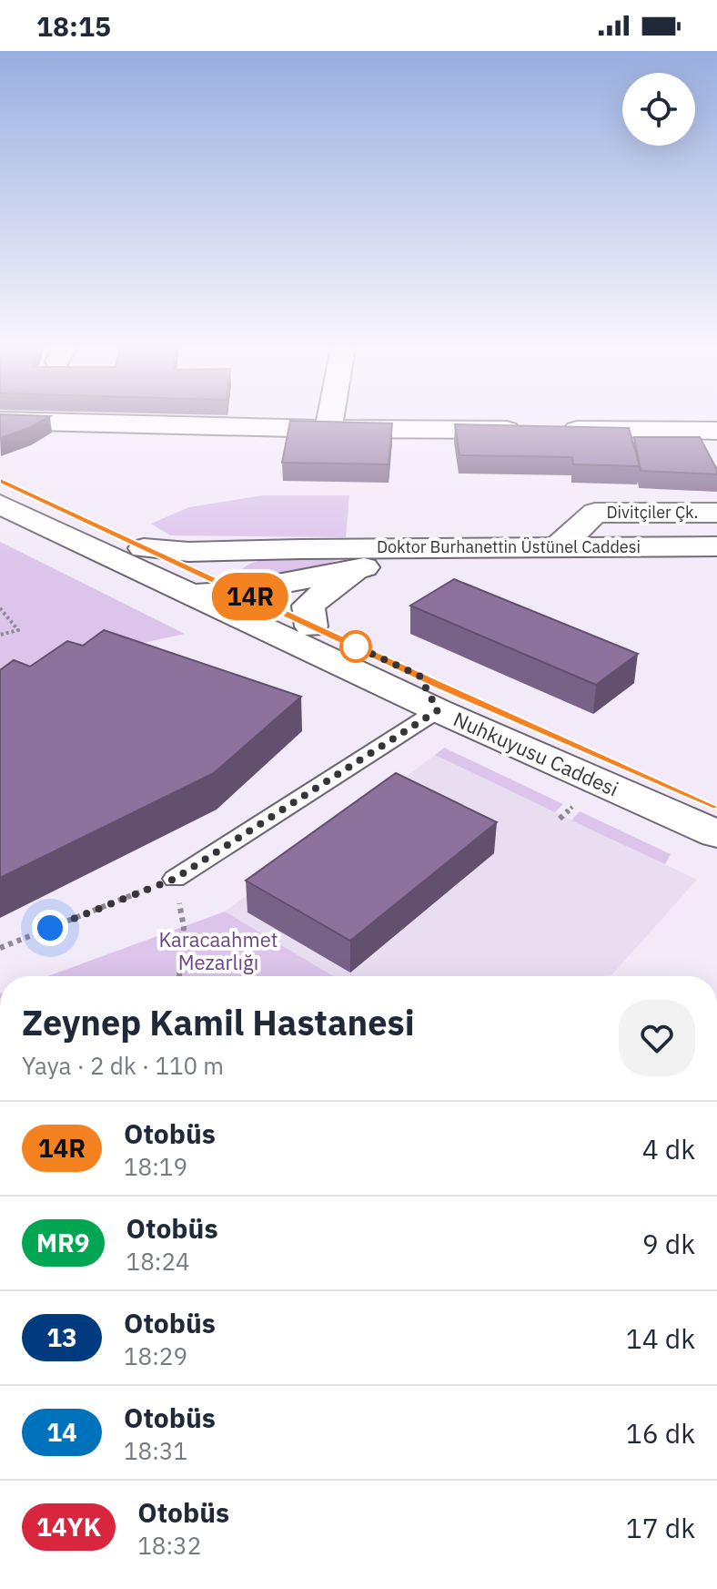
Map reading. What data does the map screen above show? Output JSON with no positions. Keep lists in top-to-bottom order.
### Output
{
  "streets": {
    "main road": ["Divitçiler Çk.", "Doktor Burhanettin Üstünel Caddesi", "Nuhkuyusu Caddesi"]
  },
  "crossings": [
    ["Divitçiler Çk.", "Doktor Burhanettin Üstünel Caddesi"],
    ["Doktor Burhanettin Üstünel Caddesi", "Nuhkuyusu Caddesi"]
  ],
  "parks": ["Karacaahmet Mezarlığı"],
  "lines": ["bus line 14R"],
  "page": {
    "status": "18:15",
    "on_map": "14R",
    "heading": ["Zeynep Kamil Hastanesi", "Yaya · 2 dk · 110 m"],
    "list": [
      {
        "mark": "14R",
        "name": "Otobüs",
        "note": "18:19",
        "value": "4 dk"
      },
      {
        "mark": "MR9",
        "name": "Otobüs",
        "note": "18:24",
        "value": "9 dk"
      },
      {
        "mark": "13",
        "name": "Otobüs",
        "note": "18:29",
        "value": "14 dk"
      },
      {
        "mark": "14",
        "name": "Otobüs",
        "note": "18:31",
        "value": "16 dk"
      },
      {
        "mark": "14YK",
        "name": "Otobüs",
        "note": "18:32",
        "value": "17 dk"
      }
    ]
  }
}
